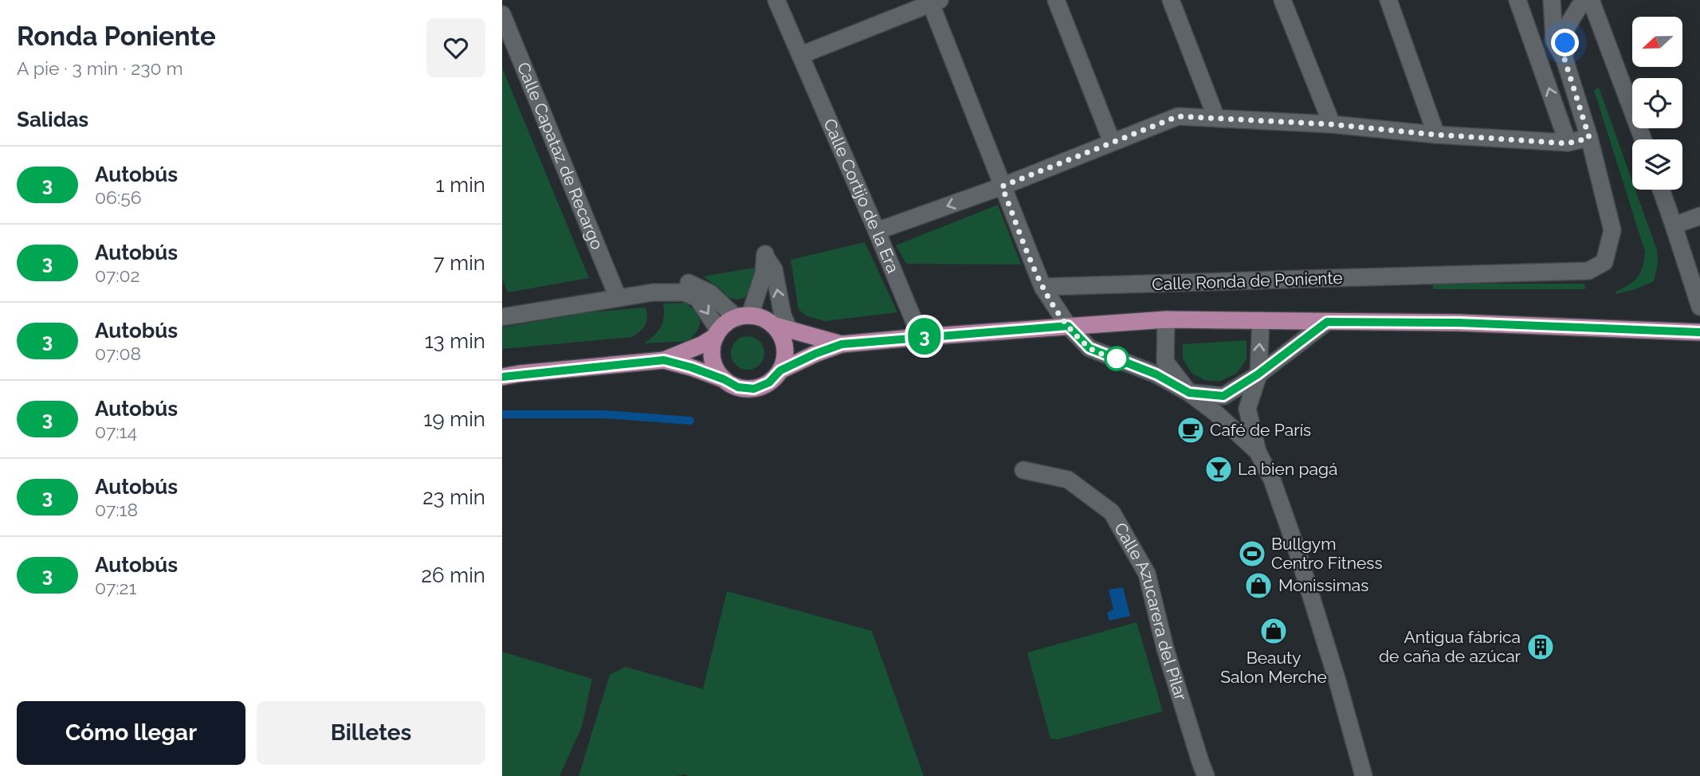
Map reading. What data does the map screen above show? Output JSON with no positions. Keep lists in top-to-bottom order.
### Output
{
  "streets": {
    "street": [
      "Calle Capataz de Recargo",
      "Calle Cortijo de la Era",
      "Calle Ronda de Poniente",
      "Calle Azucarera del Pilar"
    ]
  },
  "places": {
    "cafe": ["Café de París"],
    "bar": ["La bien pagá"],
    "sports": ["Bullgym Centro Fitness"],
    "shop": ["Monissimas", "Beauty Salon Merche"],
    "building": ["Antigua fábrica de caña de azúcar"]
  },
  "lines": ["bus line 3"],
  "north": "left",
  "page": {
    "heading": [
      ["Ronda Poniente", "A pie · 3 min · 230 m"],
      "Salidas"
    ],
    "on_map": "3",
    "list": [
      {
        "mark": "3",
        "name": "Autobús",
        "note": "06:56",
        "value": "1 min"
      },
      {
        "mark": "3",
        "name": "Autobús",
        "note": "07:02",
        "value": "7 min"
      },
      {
        "mark": "3",
        "name": "Autobús",
        "note": "07:08",
        "value": "13 min"
      },
      {
        "mark": "3",
        "name": "Autobús",
        "note": "07:14",
        "value": "19 min"
      },
      {
        "mark": "3",
        "name": "Autobús",
        "note": "07:18",
        "value": "23 min"
      },
      {
        "mark": "3",
        "name": "Autobús",
        "note": "07:21",
        "value": "26 min"
      }
    ],
    "buttons": ["Cómo llegar", "Billetes"]
  }
}
